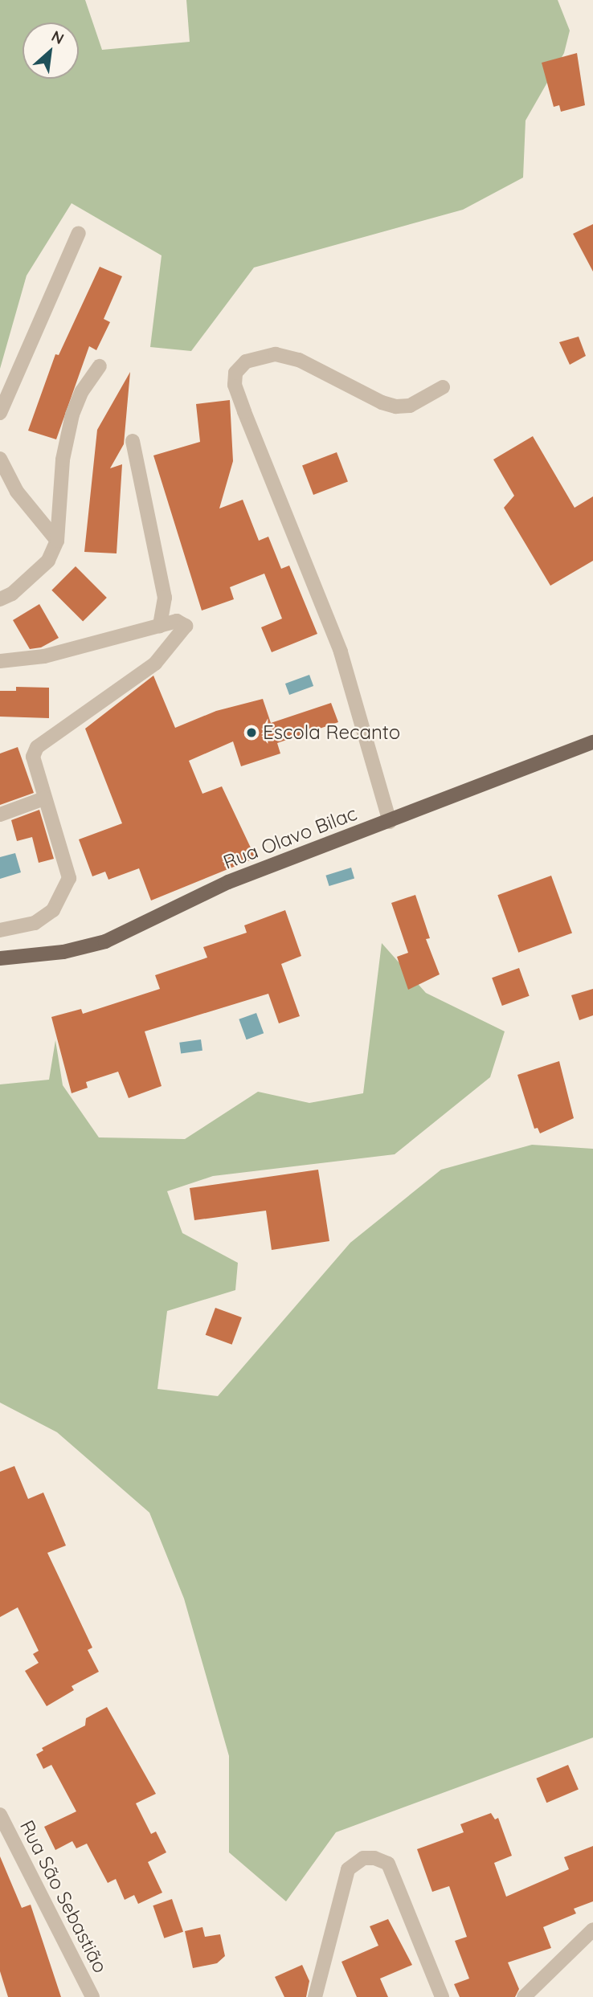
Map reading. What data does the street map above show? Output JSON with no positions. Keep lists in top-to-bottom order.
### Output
{
  "streets": {
    "main road": ["Rua Olavo Bilac"],
    "street": ["Rua São Sebastião"]
  },
  "places": ["Escola Recanto"],
  "north": "top right"
}
